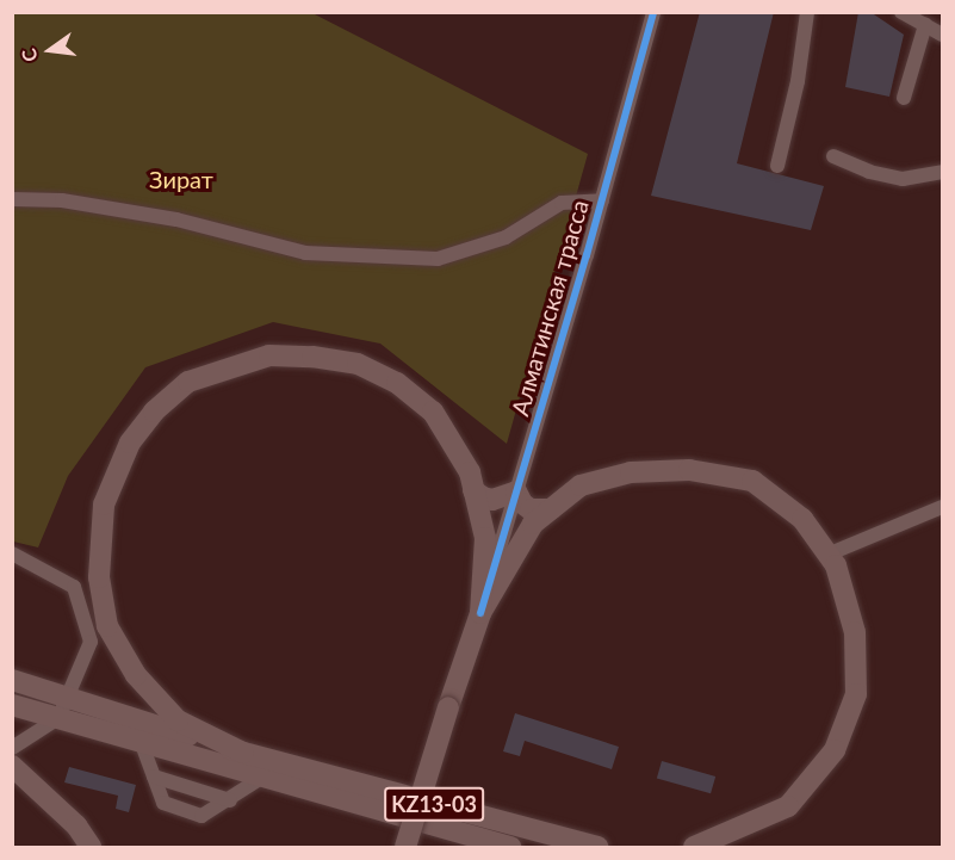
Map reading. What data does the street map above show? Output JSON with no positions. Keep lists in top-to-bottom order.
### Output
{
  "streets": {
    "highway": ["KZ13-03"],
    "street": ["Алматинская трасса"]
  },
  "parks": ["Зират"],
  "north": "left"
}
